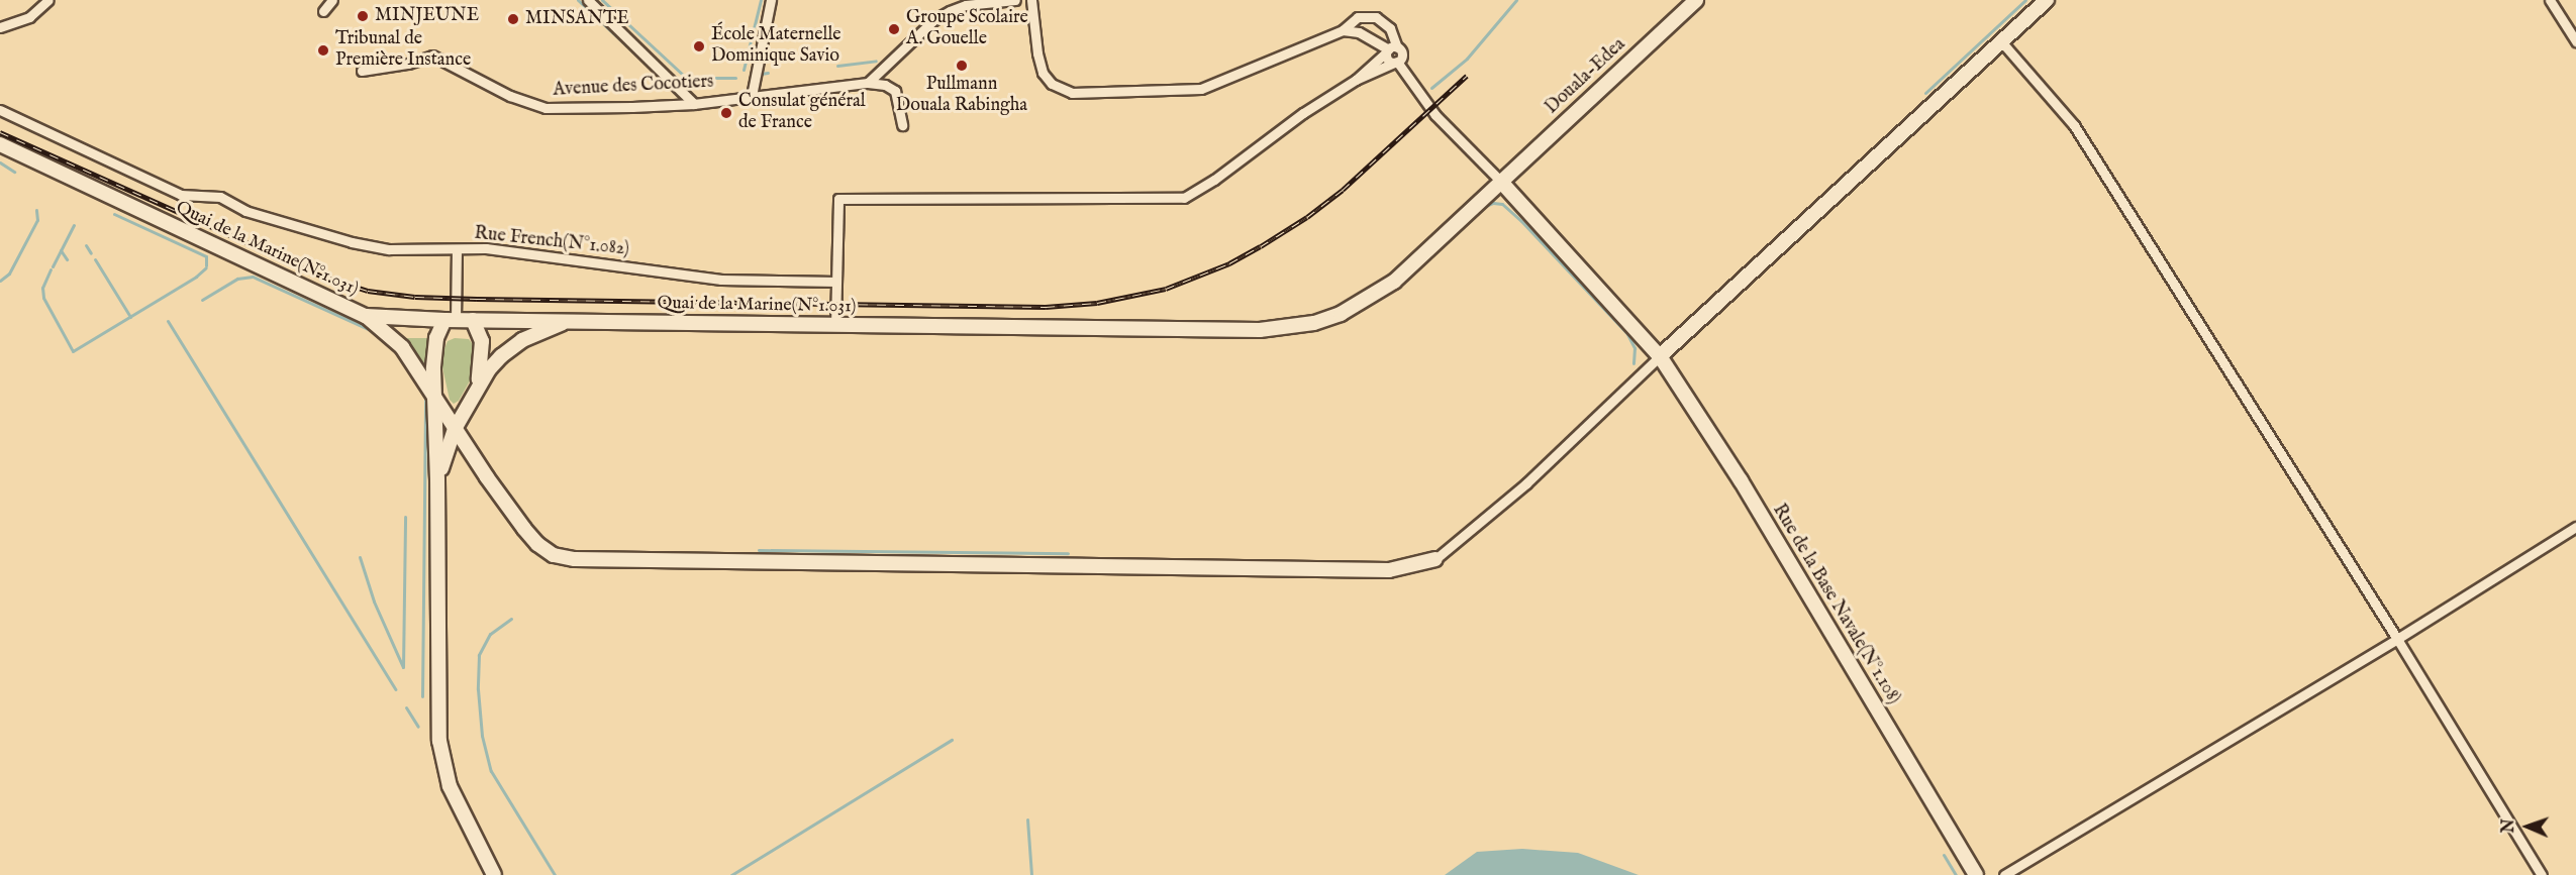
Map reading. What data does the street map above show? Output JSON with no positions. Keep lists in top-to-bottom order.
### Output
{
  "streets": {
    "main road": ["Douala-Edea", "Quai de la Marine(N°1.031)", "Rue de la Base Navale(N°1.108)"],
    "street": ["Avenue des Cocotiers", "Rue French(N°1.082)"]
  },
  "crossings": [
    ["Douala-Edea", "Quai de la Marine(N°1.031)"]
  ],
  "places": [
    "MINJEUNE",
    "MINSANTE",
    "Groupe Scolaire A. Gouelle",
    "École Maternelle Dominique Savio",
    "Tribunal de Première Instance",
    "Pullmann Douala Rabingha",
    "Consulat général de France"
  ],
  "north": "left"
}
